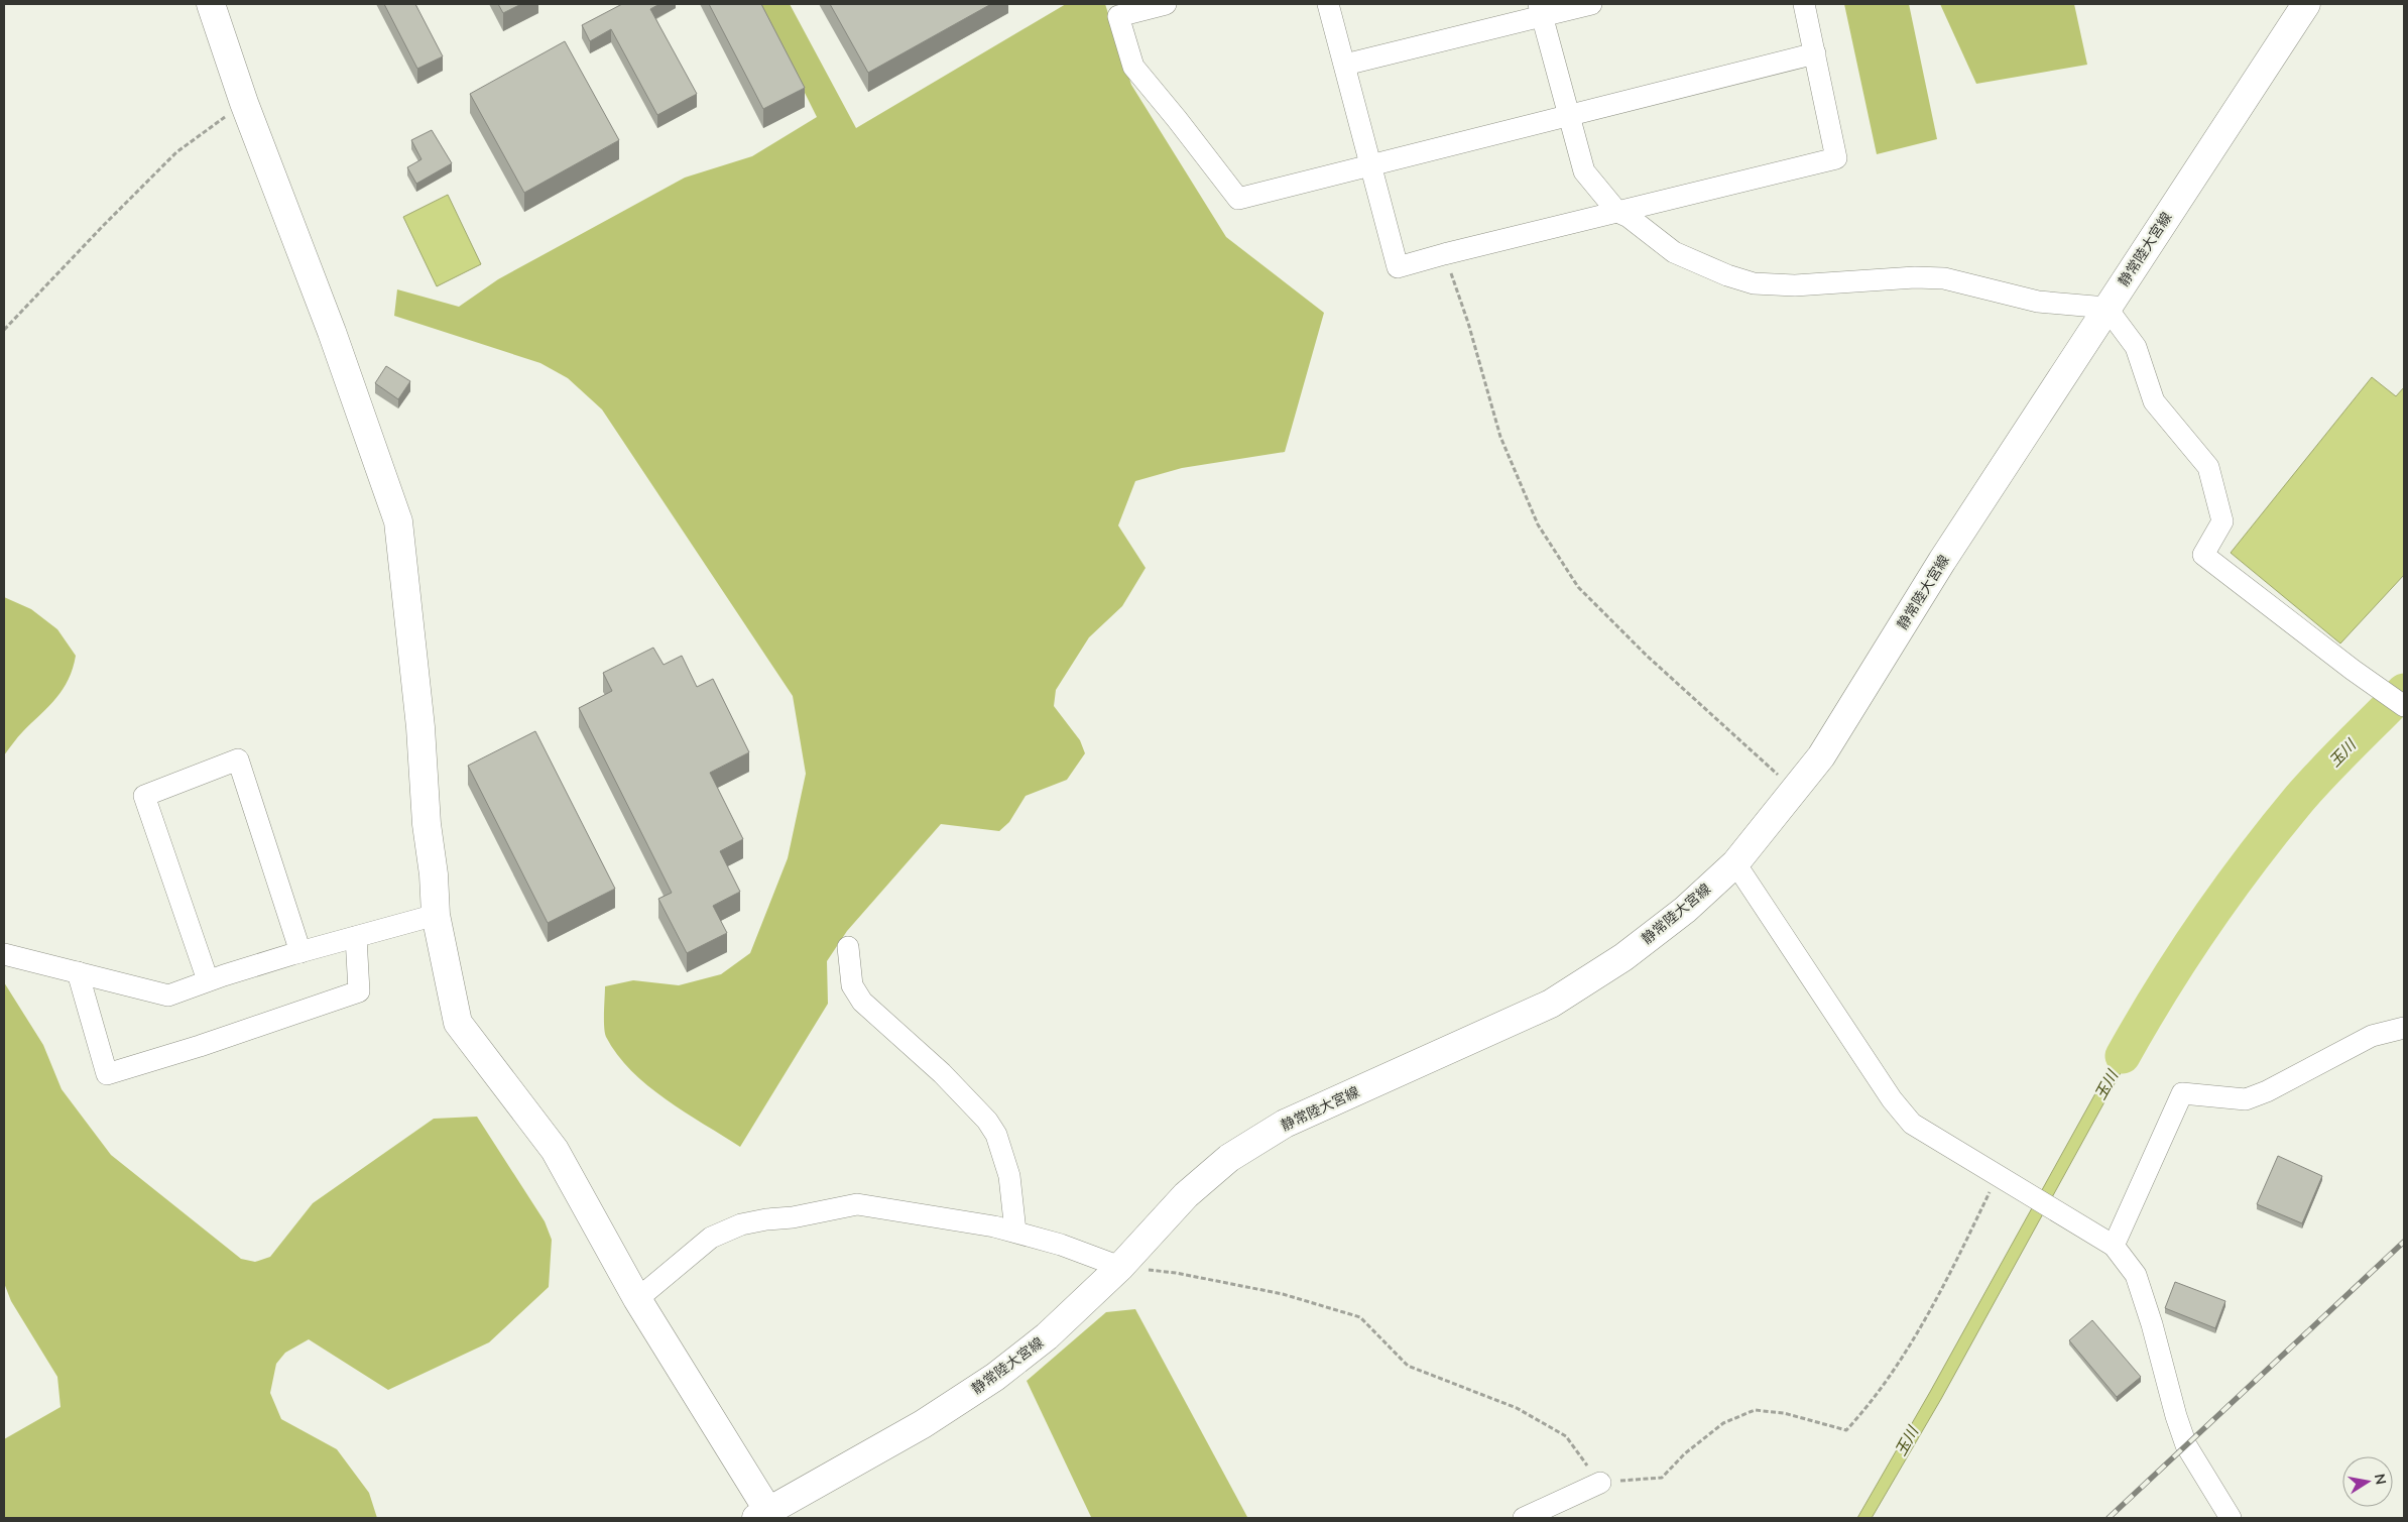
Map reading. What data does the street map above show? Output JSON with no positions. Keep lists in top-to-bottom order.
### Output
{
  "streets": {
    "main road": ["静常陸大宮線"]
  },
  "water": ["玉川"],
  "north": "right"
}
